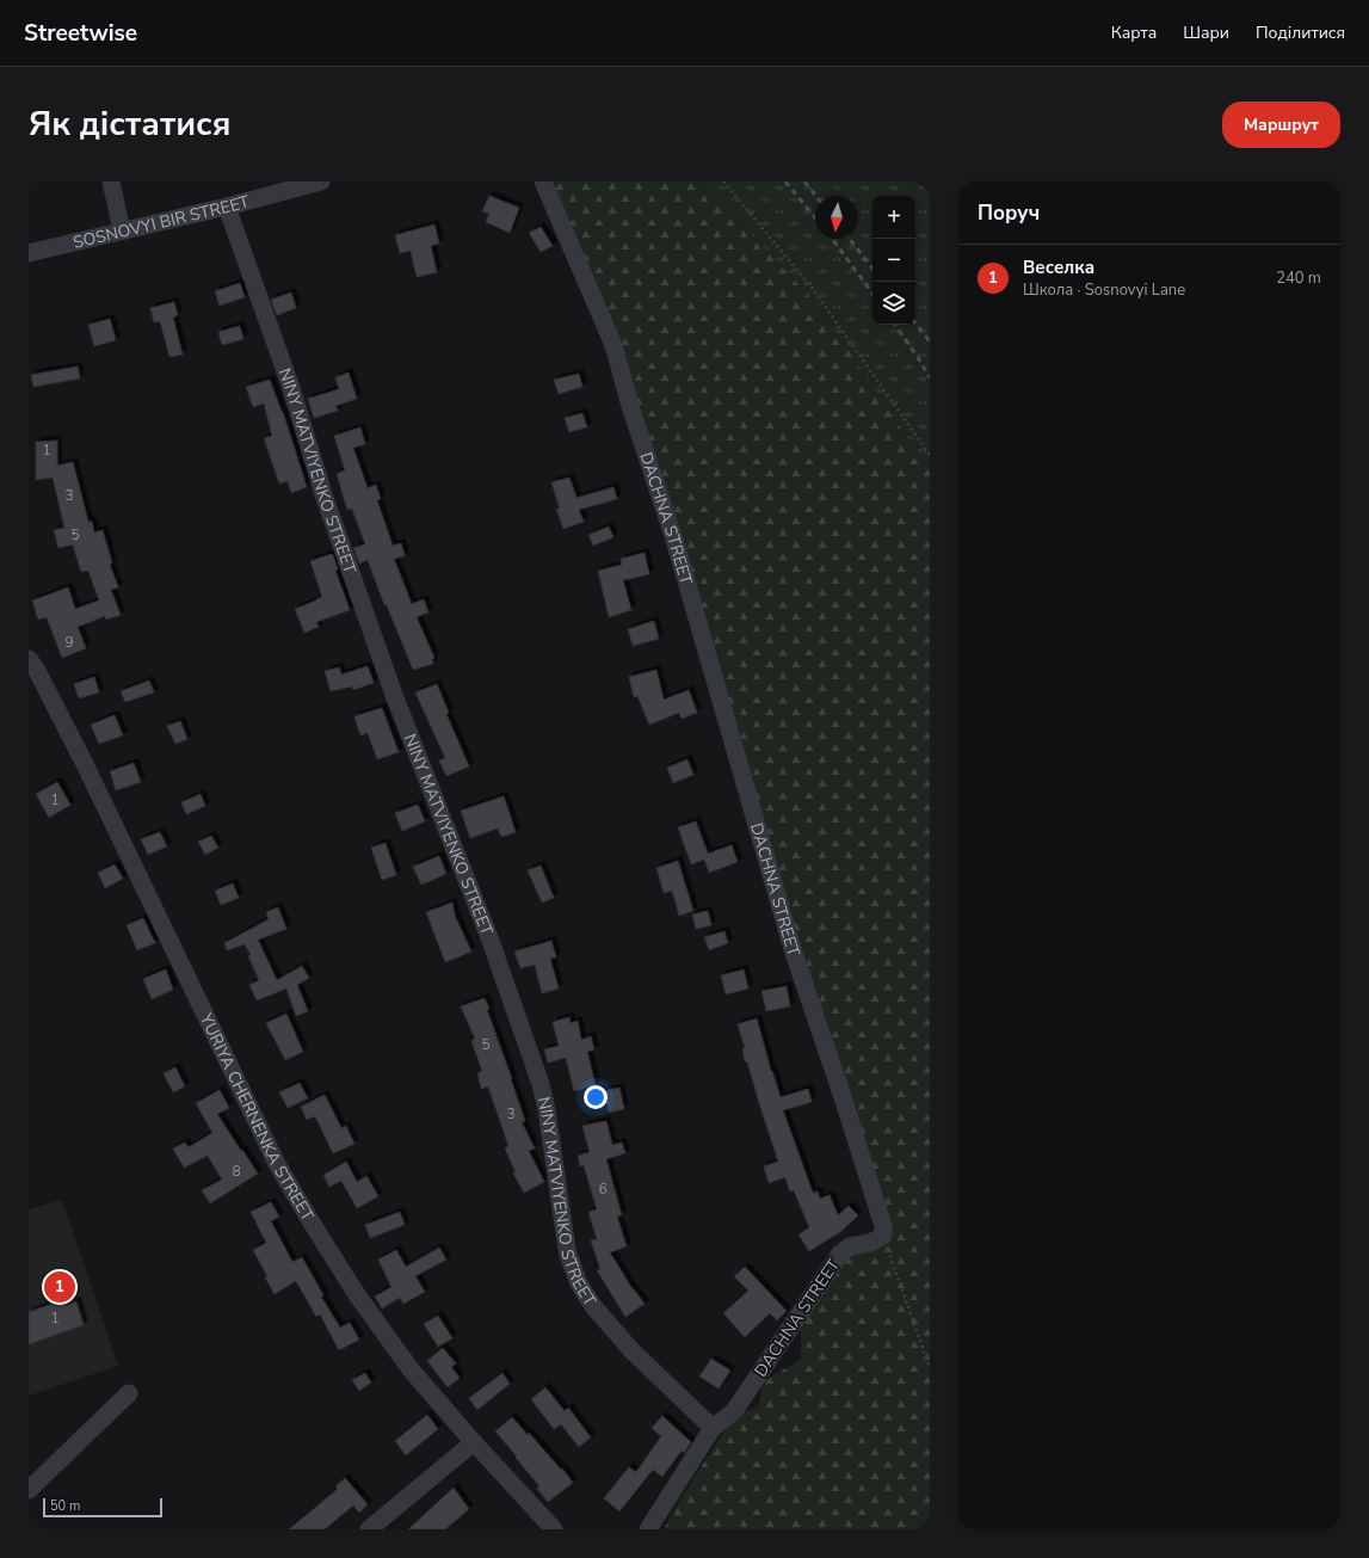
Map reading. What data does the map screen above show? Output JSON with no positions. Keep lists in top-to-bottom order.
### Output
{
  "streets": {
    "street": [
      "SOSNOVYI BIR STREET",
      "NINY MATVIYENKO STREET",
      "DACHNA STREET",
      "YURIYA CHERNENKA STREET"
    ]
  },
  "crossings": [
    ["SOSNOVYI BIR STREET", "NINY MATVIYENKO STREET"],
    ["NINY MATVIYENKO STREET", "DACHNA STREET"]
  ],
  "house_numbers": [
    "1",
    "3",
    "5",
    "9",
    "1",
    "5",
    "3",
    "8",
    "6",
    "1"
  ],
  "scale_bar": "50 m",
  "north": "bottom",
  "page": {
    "header": "Streetwise",
    "nav": ["Карта", "Шари", "Поділитися"],
    "title": "Як дістатися",
    "buttons": "Маршрут",
    "heading": "Поруч",
    "map_buttons": ["+", "−"],
    "list": [
      {
        "mark": "1",
        "name": "Веселка",
        "note": "Школа · Sosnovyi Lane",
        "value": "240 m"
      }
    ],
    "pins": "1",
    "scale": "50 m"
  }
}
